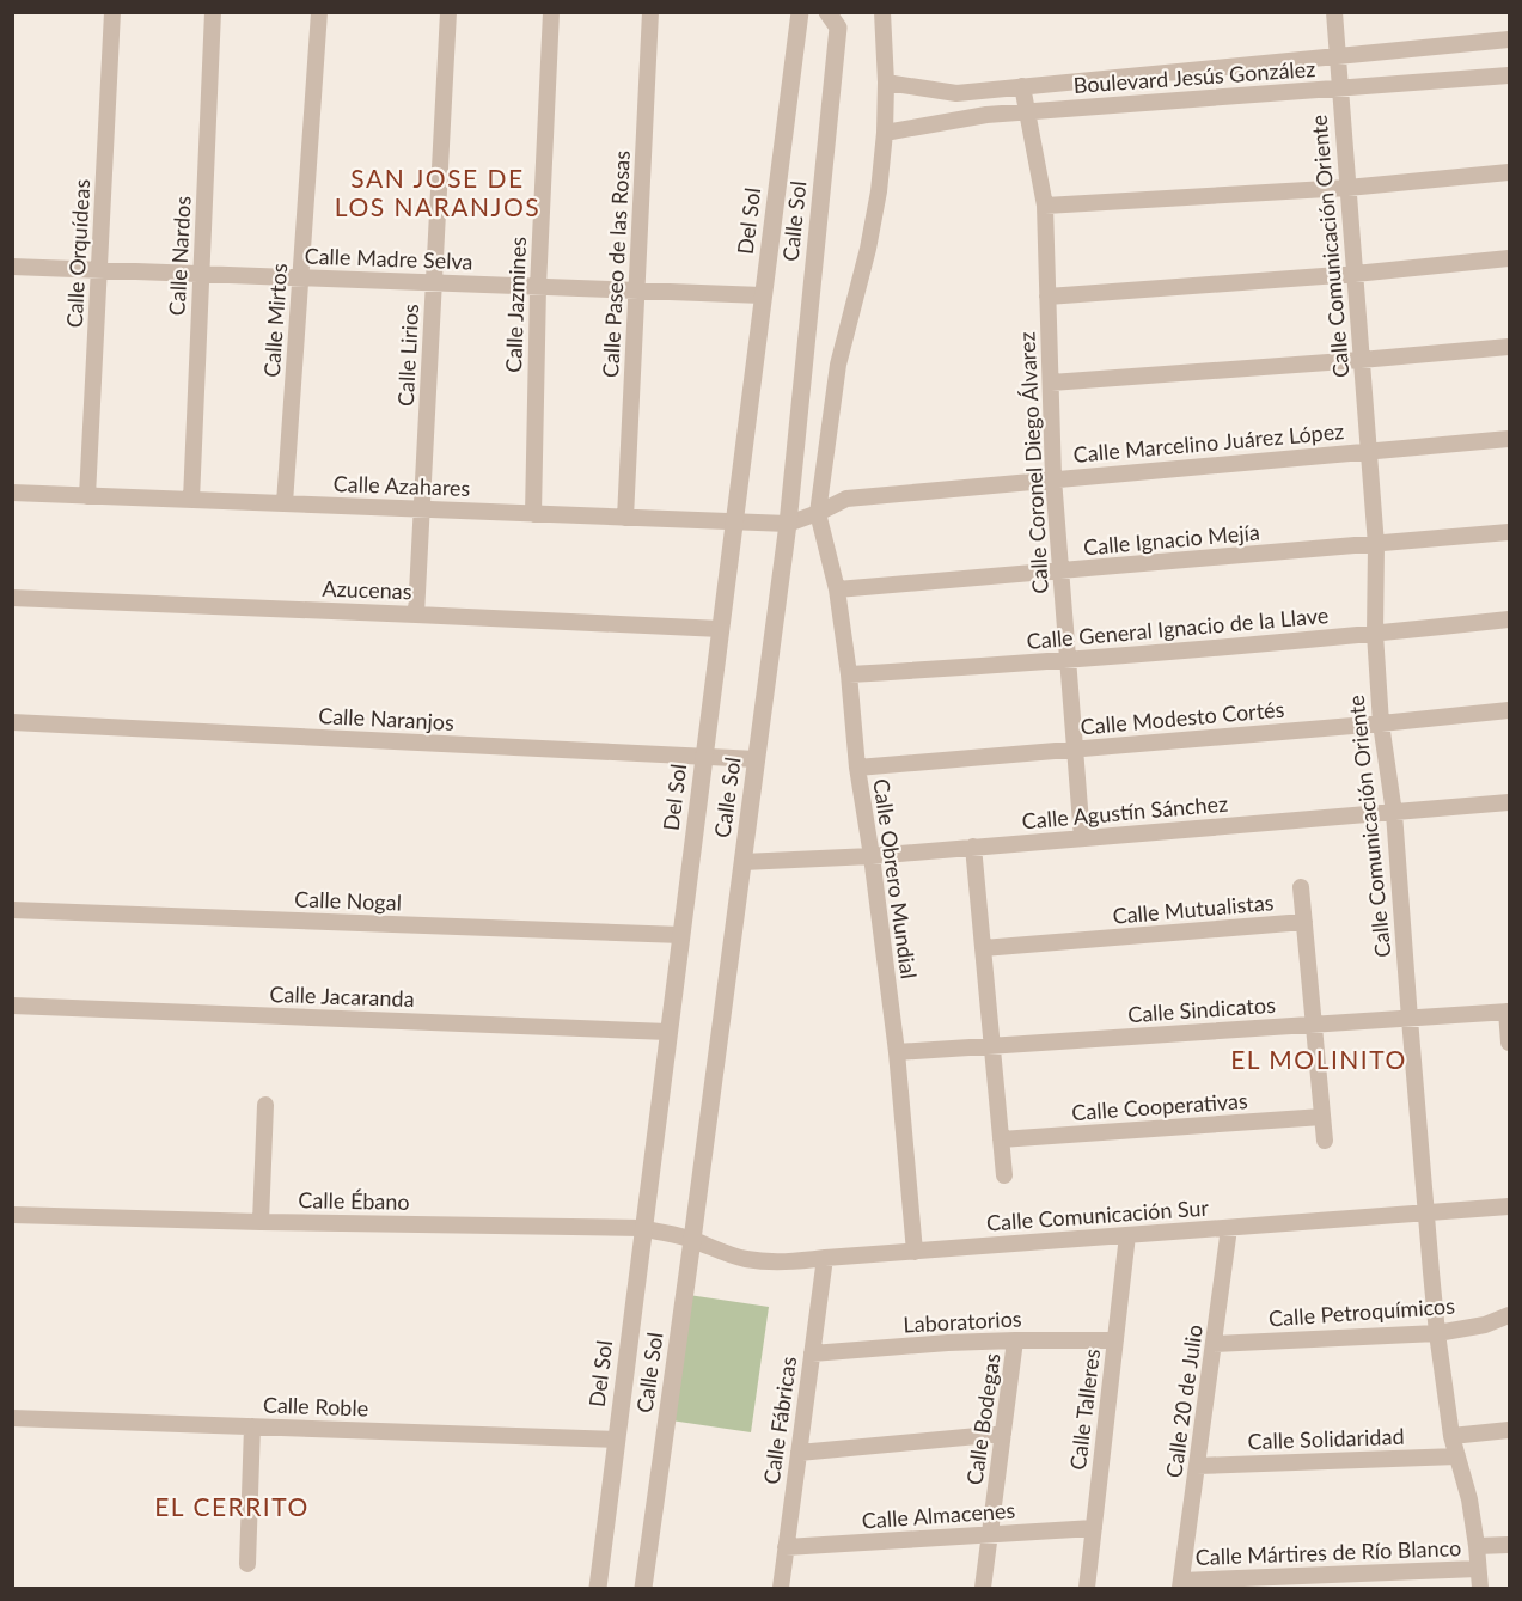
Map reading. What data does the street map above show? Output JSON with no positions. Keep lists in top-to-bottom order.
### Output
{
  "streets": {
    "street": [
      "Boulevard Jesús González",
      "Del Sol",
      "Calle Sol",
      "Calle Comunicación Oriente",
      "Calle Orquídeas",
      "Calle Nardos",
      "Calle Madre Selva",
      "Calle Paseo de las Rosas",
      "Calle Jazmines",
      "Calle Mirtos",
      "Calle Lirios",
      "Calle Marcelino Juárez López",
      "Calle Coronel Diego Álvarez",
      "Calle Azahares",
      "Calle Ignacio Mejía",
      "Azucenas",
      "Calle General Ignacio de la Llave",
      "Calle Modesto Cortés",
      "Calle Naranjos",
      "Calle Agustín Sánchez",
      "Calle Obrero Mundial",
      "Calle Nogal",
      "Calle Mutualistas",
      "Calle Jacaranda",
      "Calle Sindicatos",
      "Calle Cooperativas",
      "Calle Ébano",
      "Calle Comunicación Sur",
      "Calle Petroquímicos",
      "Laboratorios",
      "Calle 20 de Julio",
      "Calle Roble",
      "Calle Talleres",
      "Calle Bodegas",
      "Calle Fábricas",
      "Calle Solidaridad",
      "Calle Almacenes",
      "Calle Mártires de Río Blanco"
    ]
  },
  "crossings": [
    ["Boulevard Jesús González", "Calle Comunicación Oriente"],
    ["Boulevard Jesús González", "Calle Coronel Diego Álvarez"],
    ["Del Sol", "Calle Madre Selva"],
    ["Del Sol", "Calle Azahares"],
    ["Del Sol", "Azucenas"],
    ["Del Sol", "Calle Naranjos"],
    ["Del Sol", "Calle Nogal"],
    ["Del Sol", "Calle Jacaranda"],
    ["Del Sol", "Calle Ébano"],
    ["Del Sol", "Calle Roble"],
    ["Calle Sol", "Calle Marcelino Juárez López"],
    ["Calle Sol", "Calle Azahares"],
    ["Calle Sol", "Calle Naranjos"],
    ["Calle Sol", "Calle Agustín Sánchez"],
    ["Calle Sol", "Calle Ébano"],
    ["Calle Sol", "Calle Comunicación Sur"],
    ["Calle Comunicación Oriente", "Calle Marcelino Juárez López"],
    ["Calle Comunicación Oriente", "Calle Ignacio Mejía"],
    ["Calle Comunicación Oriente", "Calle General Ignacio de la Llave"],
    ["Calle Comunicación Oriente", "Calle Modesto Cortés"],
    ["Calle Comunicación Oriente", "Calle Agustín Sánchez"],
    ["Calle Comunicación Oriente", "Calle Sindicatos"],
    ["Calle Comunicación Oriente", "Calle Comunicación Sur"],
    ["Calle Comunicación Oriente", "Calle Petroquímicos"],
    ["Calle Comunicación Oriente", "Calle Solidaridad"],
    ["Calle Comunicación Oriente", "Calle Mártires de Río Blanco"],
    ["Calle Orquídeas", "Calle Madre Selva"],
    ["Calle Orquídeas", "Calle Azahares"],
    ["Calle Nardos", "Calle Madre Selva"],
    ["Calle Nardos", "Calle Azahares"],
    ["Calle Madre Selva", "Calle Paseo de las Rosas"],
    ["Calle Madre Selva", "Calle Jazmines"],
    ["Calle Madre Selva", "Calle Mirtos"],
    ["Calle Madre Selva", "Calle Lirios"],
    ["Calle Paseo de las Rosas", "Calle Azahares"],
    ["Calle Jazmines", "Calle Azahares"],
    ["Calle Mirtos", "Calle Azahares"],
    ["Calle Lirios", "Calle Azahares"],
    ["Calle Lirios", "Azucenas"],
    ["Calle Marcelino Juárez López", "Calle Coronel Diego Álvarez"],
    ["Calle Marcelino Juárez López", "Calle Azahares"],
    ["Calle Marcelino Juárez López", "Calle Obrero Mundial"],
    ["Calle Coronel Diego Álvarez", "Calle Ignacio Mejía"],
    ["Calle Coronel Diego Álvarez", "Calle General Ignacio de la Llave"],
    ["Calle Coronel Diego Álvarez", "Calle Modesto Cortés"],
    ["Calle Coronel Diego Álvarez", "Calle Agustín Sánchez"],
    ["Calle Ignacio Mejía", "Calle Obrero Mundial"],
    ["Calle General Ignacio de la Llave", "Calle Obrero Mundial"],
    ["Calle Modesto Cortés", "Calle Obrero Mundial"],
    ["Calle Agustín Sánchez", "Calle Obrero Mundial"],
    ["Calle Obrero Mundial", "Calle Sindicatos"],
    ["Calle Obrero Mundial", "Calle Comunicación Sur"],
    ["Calle Mutualistas", "Calle Sindicatos"],
    ["Calle Ébano", "Calle Comunicación Sur"],
    ["Calle Comunicación Sur", "Calle 20 de Julio"],
    ["Calle Comunicación Sur", "Calle Talleres"],
    ["Calle Comunicación Sur", "Calle Fábricas"],
    ["Calle Petroquímicos", "Calle 20 de Julio"],
    ["Laboratorios", "Calle Talleres"],
    ["Laboratorios", "Calle Bodegas"],
    ["Laboratorios", "Calle Fábricas"],
    ["Calle 20 de Julio", "Calle Solidaridad"],
    ["Calle 20 de Julio", "Calle Mártires de Río Blanco"],
    ["Calle Talleres", "Calle Almacenes"],
    ["Calle Bodegas", "Calle Almacenes"],
    ["Calle Fábricas", "Calle Almacenes"]
  ],
  "districts": ["SAN JOSE DE LOS NARANJOS", "EL MOLINITO", "EL CERRITO"]
}
